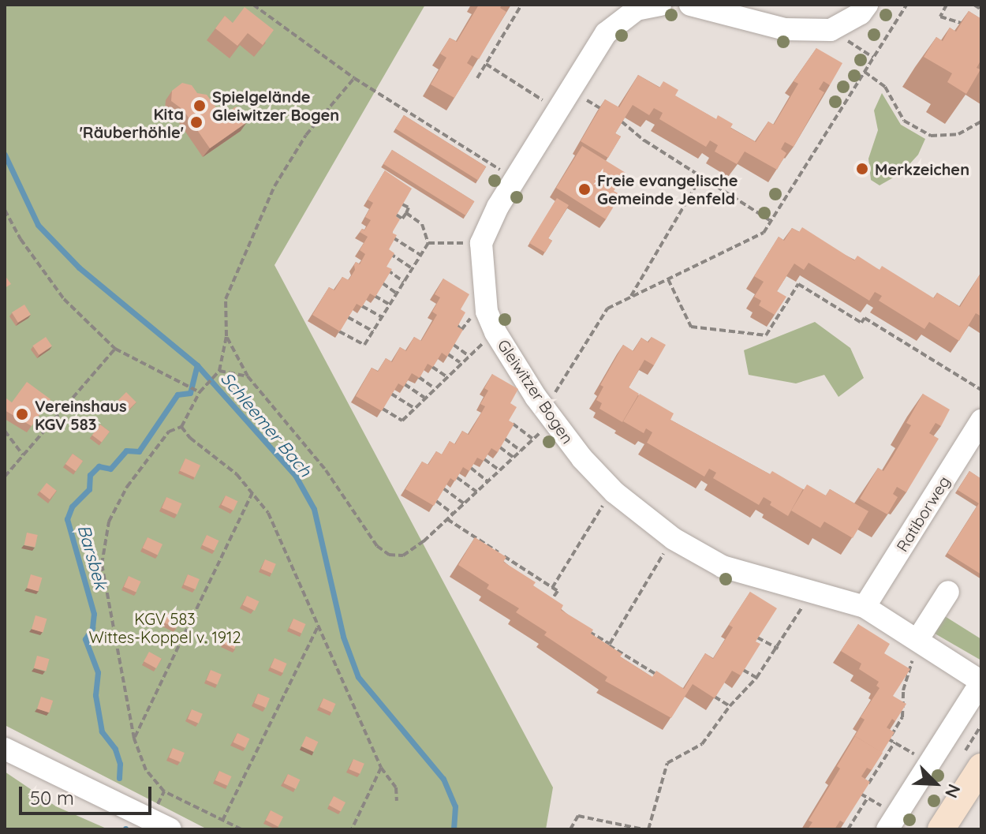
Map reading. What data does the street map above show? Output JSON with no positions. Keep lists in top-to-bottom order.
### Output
{
  "streets": {
    "street": ["Gleiwitzer Bogen", "Ratiborweg"]
  },
  "crossings": [
    ["Gleiwitzer Bogen", "Ratiborweg"]
  ],
  "water": ["Schleemer Bach", "Barsbek"],
  "parks": ["KGV 583 Wittes-Koppel v. 1912"],
  "places": [
    "Spielgelände Gleiwitzer Bogen",
    "Kita 'Räuberhöhle'",
    "Merkzeichen",
    "Freie evangelische Gemeinde Jenfeld",
    "Vereinshaus KGV 583"
  ],
  "scale_bar": "50 m",
  "north": "bottom right"
}
